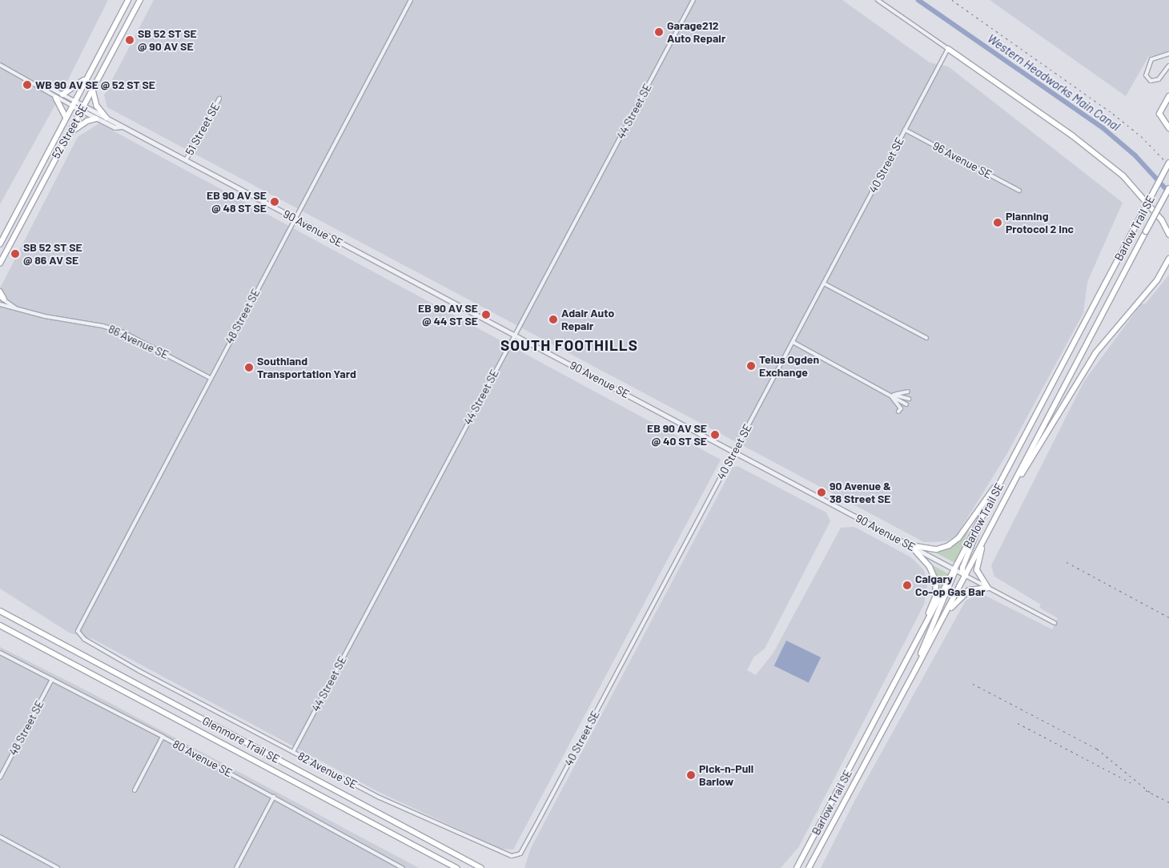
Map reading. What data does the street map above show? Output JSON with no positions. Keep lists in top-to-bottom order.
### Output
{
  "streets": {
    "main road": ["52 Street SE", "Barlow Trail SE", "Glenmore Trail SE"],
    "street": [
      "44 Street SE",
      "51 Street SE",
      "96 Avenue SE",
      "40 Street SE",
      "90 Avenue SE",
      "48 Street SE",
      "86 Avenue SE",
      "80 Avenue SE",
      "82 Avenue SE"
    ]
  },
  "crossings": [
    ["44 Street SE", "90 Avenue SE"],
    ["44 Street SE", "82 Avenue SE"],
    ["51 Street SE", "90 Avenue SE"],
    ["52 Street SE", "90 Avenue SE"],
    ["96 Avenue SE", "40 Street SE"],
    ["40 Street SE", "90 Avenue SE"],
    ["40 Street SE", "82 Avenue SE"],
    ["90 Avenue SE", "Barlow Trail SE"],
    ["90 Avenue SE", "48 Street SE"],
    ["48 Street SE", "86 Avenue SE"],
    ["48 Street SE", "80 Avenue SE"],
    ["48 Street SE", "82 Avenue SE"]
  ],
  "districts": ["SOUTH FOOTHILLS"],
  "water": ["Western Headworks Main Canal"],
  "places": [
    "Garage212 Auto Repair",
    "SB 52 ST SE @ 90 AV SE",
    "WB 90 AV SE @ 52 ST SE",
    "EB 90 AV SE @ 48 ST SE",
    "Planning Protocol 2 Inc",
    "SB 52 ST SE @ 86 AV SE",
    "EB 90 AV SE @ 44 ST SE",
    "Adair Auto Repair",
    "Telus Ogden Exchange",
    "Southland Transportation Yard",
    "EB 90 AV SE @ 40 ST SE",
    "90 Avenue & 38 Street SE",
    "Calgary Co-op Gas Bar",
    "Pick-n-Pull Barlow"
  ]
}
